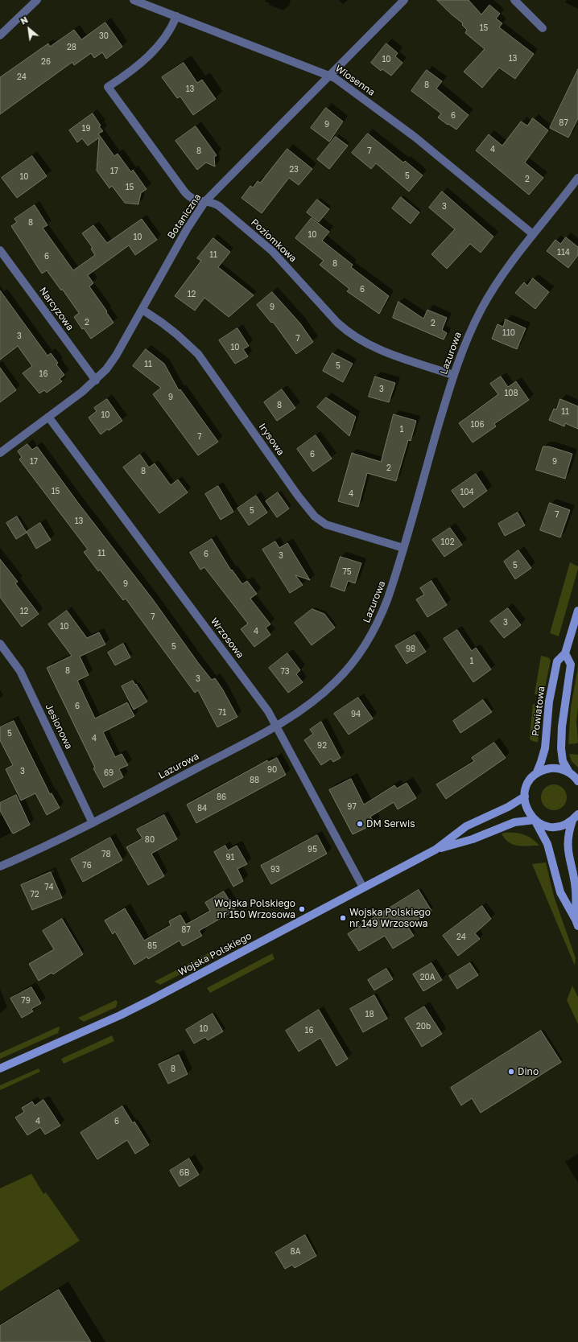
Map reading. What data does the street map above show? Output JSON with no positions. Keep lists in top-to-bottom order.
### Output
{
  "streets": {
    "street": [
      "Wiosenna",
      "Botaniczna",
      "Poziomkowa",
      "Narcyzowa",
      "Lazurowa",
      "Irysowa",
      "Wrzosowa",
      "Powiatowa",
      "Jesionowa",
      "Wojska Polskiego"
    ]
  },
  "crossings": [
    ["Wiosenna", "Botaniczna"],
    ["Wiosenna", "Poziomkowa"],
    ["Wiosenna", "Lazurowa"],
    ["Botaniczna", "Poziomkowa"],
    ["Botaniczna", "Narcyzowa"],
    ["Botaniczna", "Irysowa"],
    ["Botaniczna", "Wrzosowa"],
    ["Poziomkowa", "Lazurowa"],
    ["Lazurowa", "Irysowa"],
    ["Lazurowa", "Wrzosowa"],
    ["Lazurowa", "Jesionowa"],
    ["Wrzosowa", "Wojska Polskiego"],
    ["Powiatowa", "Wojska Polskiego"]
  ],
  "places": [
    "DM Serwis",
    "Wojska Polskiego nr 150 Wrzosowa",
    "Wojska Polskiego nr 149 Wrzosowa",
    "Dino"
  ],
  "house_numbers": [
    "15",
    "30",
    "28",
    "13",
    "10",
    "26",
    "24",
    "8",
    "13",
    "6",
    "87",
    "9",
    "19",
    "4",
    "8",
    "7",
    "23",
    "17",
    "5",
    "10",
    "2",
    "15",
    "3",
    "8",
    "10",
    "10",
    "114",
    "11",
    "6",
    "8",
    "6",
    "12",
    "9",
    "2",
    "2",
    "110",
    "3",
    "7",
    "10",
    "11",
    "5",
    "16",
    "3",
    "108",
    "9",
    "8",
    "11",
    "10",
    "106",
    "1",
    "7",
    "6",
    "17",
    "9",
    "2",
    "8",
    "15",
    "104",
    "4",
    "5",
    "7",
    "13",
    "102",
    "11",
    "6",
    "3",
    "5",
    "75",
    "9",
    "12",
    "7",
    "3",
    "10",
    "4",
    "5",
    "98",
    "1",
    "8",
    "73",
    "3",
    "6",
    "71",
    "94",
    "5",
    "4",
    "92",
    "90",
    "3",
    "69",
    "88",
    "86",
    "97",
    "84",
    "80",
    "95",
    "78",
    "91",
    "76",
    "93",
    "74",
    "72",
    "87",
    "24",
    "85",
    "20A",
    "79",
    "18",
    "20b",
    "10",
    "16",
    "8",
    "4",
    "6",
    "6B",
    "8A"
  ],
  "north": "top left"
}
